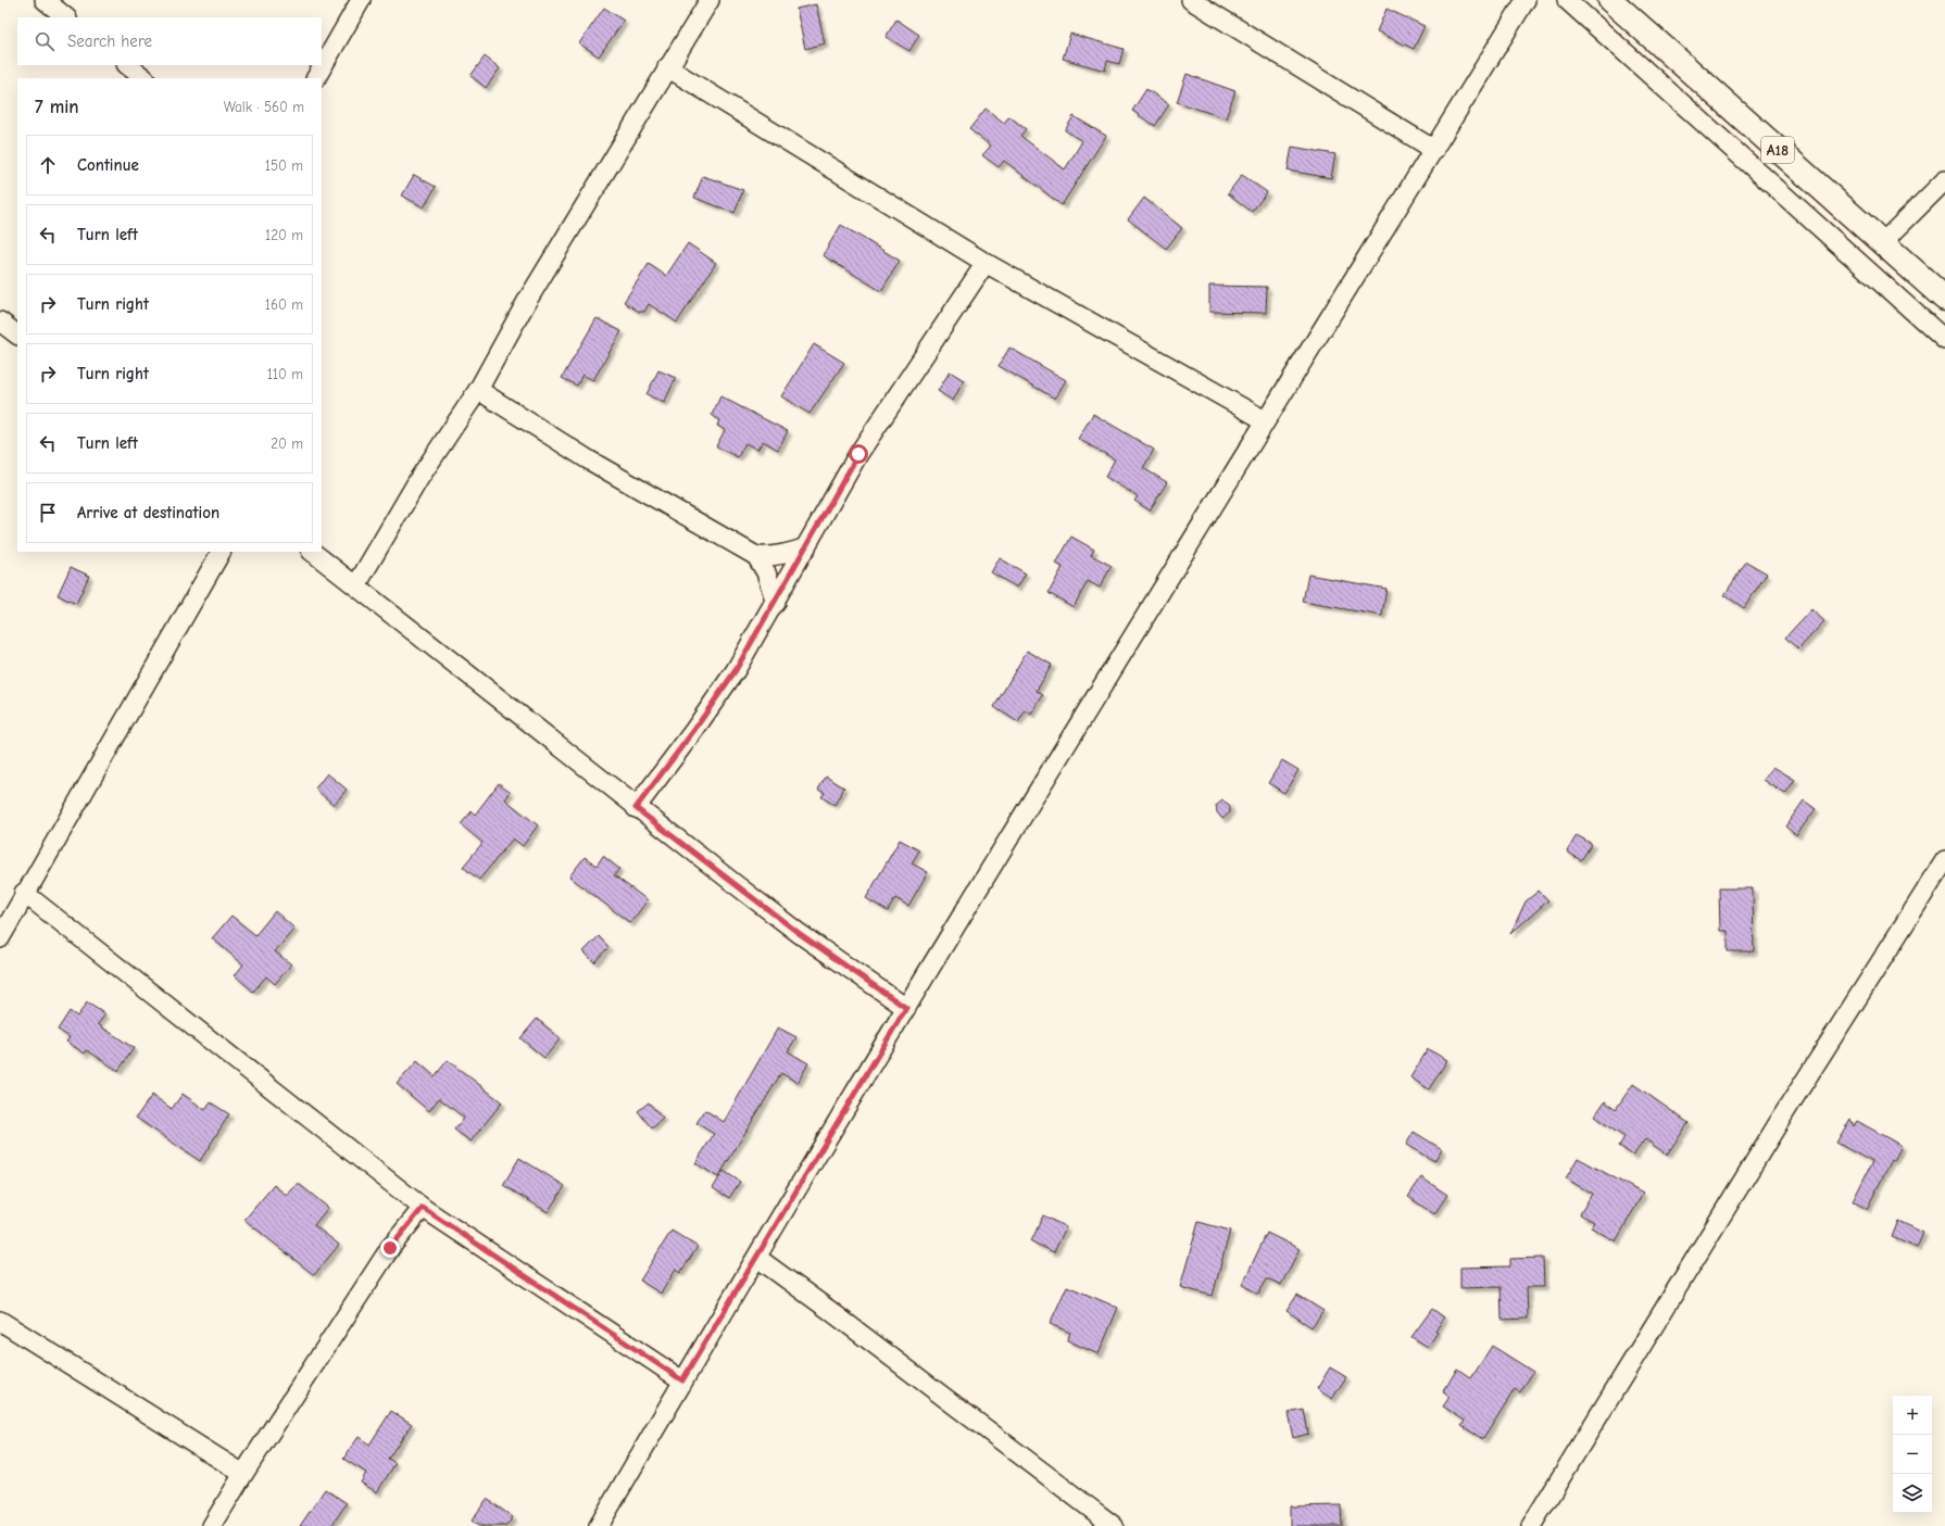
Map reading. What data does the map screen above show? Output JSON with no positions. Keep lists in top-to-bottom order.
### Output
{
  "streets": {
    "highway": ["A18"]
  },
  "page": {
    "search": "Search here",
    "heading": ["7 min", "Walk · 560 m"],
    "list": [
      ["Continue", "150 m"],
      ["Turn left", "120 m"],
      ["Turn right", "160 m"],
      ["Turn right", "110 m"],
      ["Turn left", "20 m"],
      "Arrive at destination"
    ],
    "map_buttons": ["+", "−"]
  }
}
